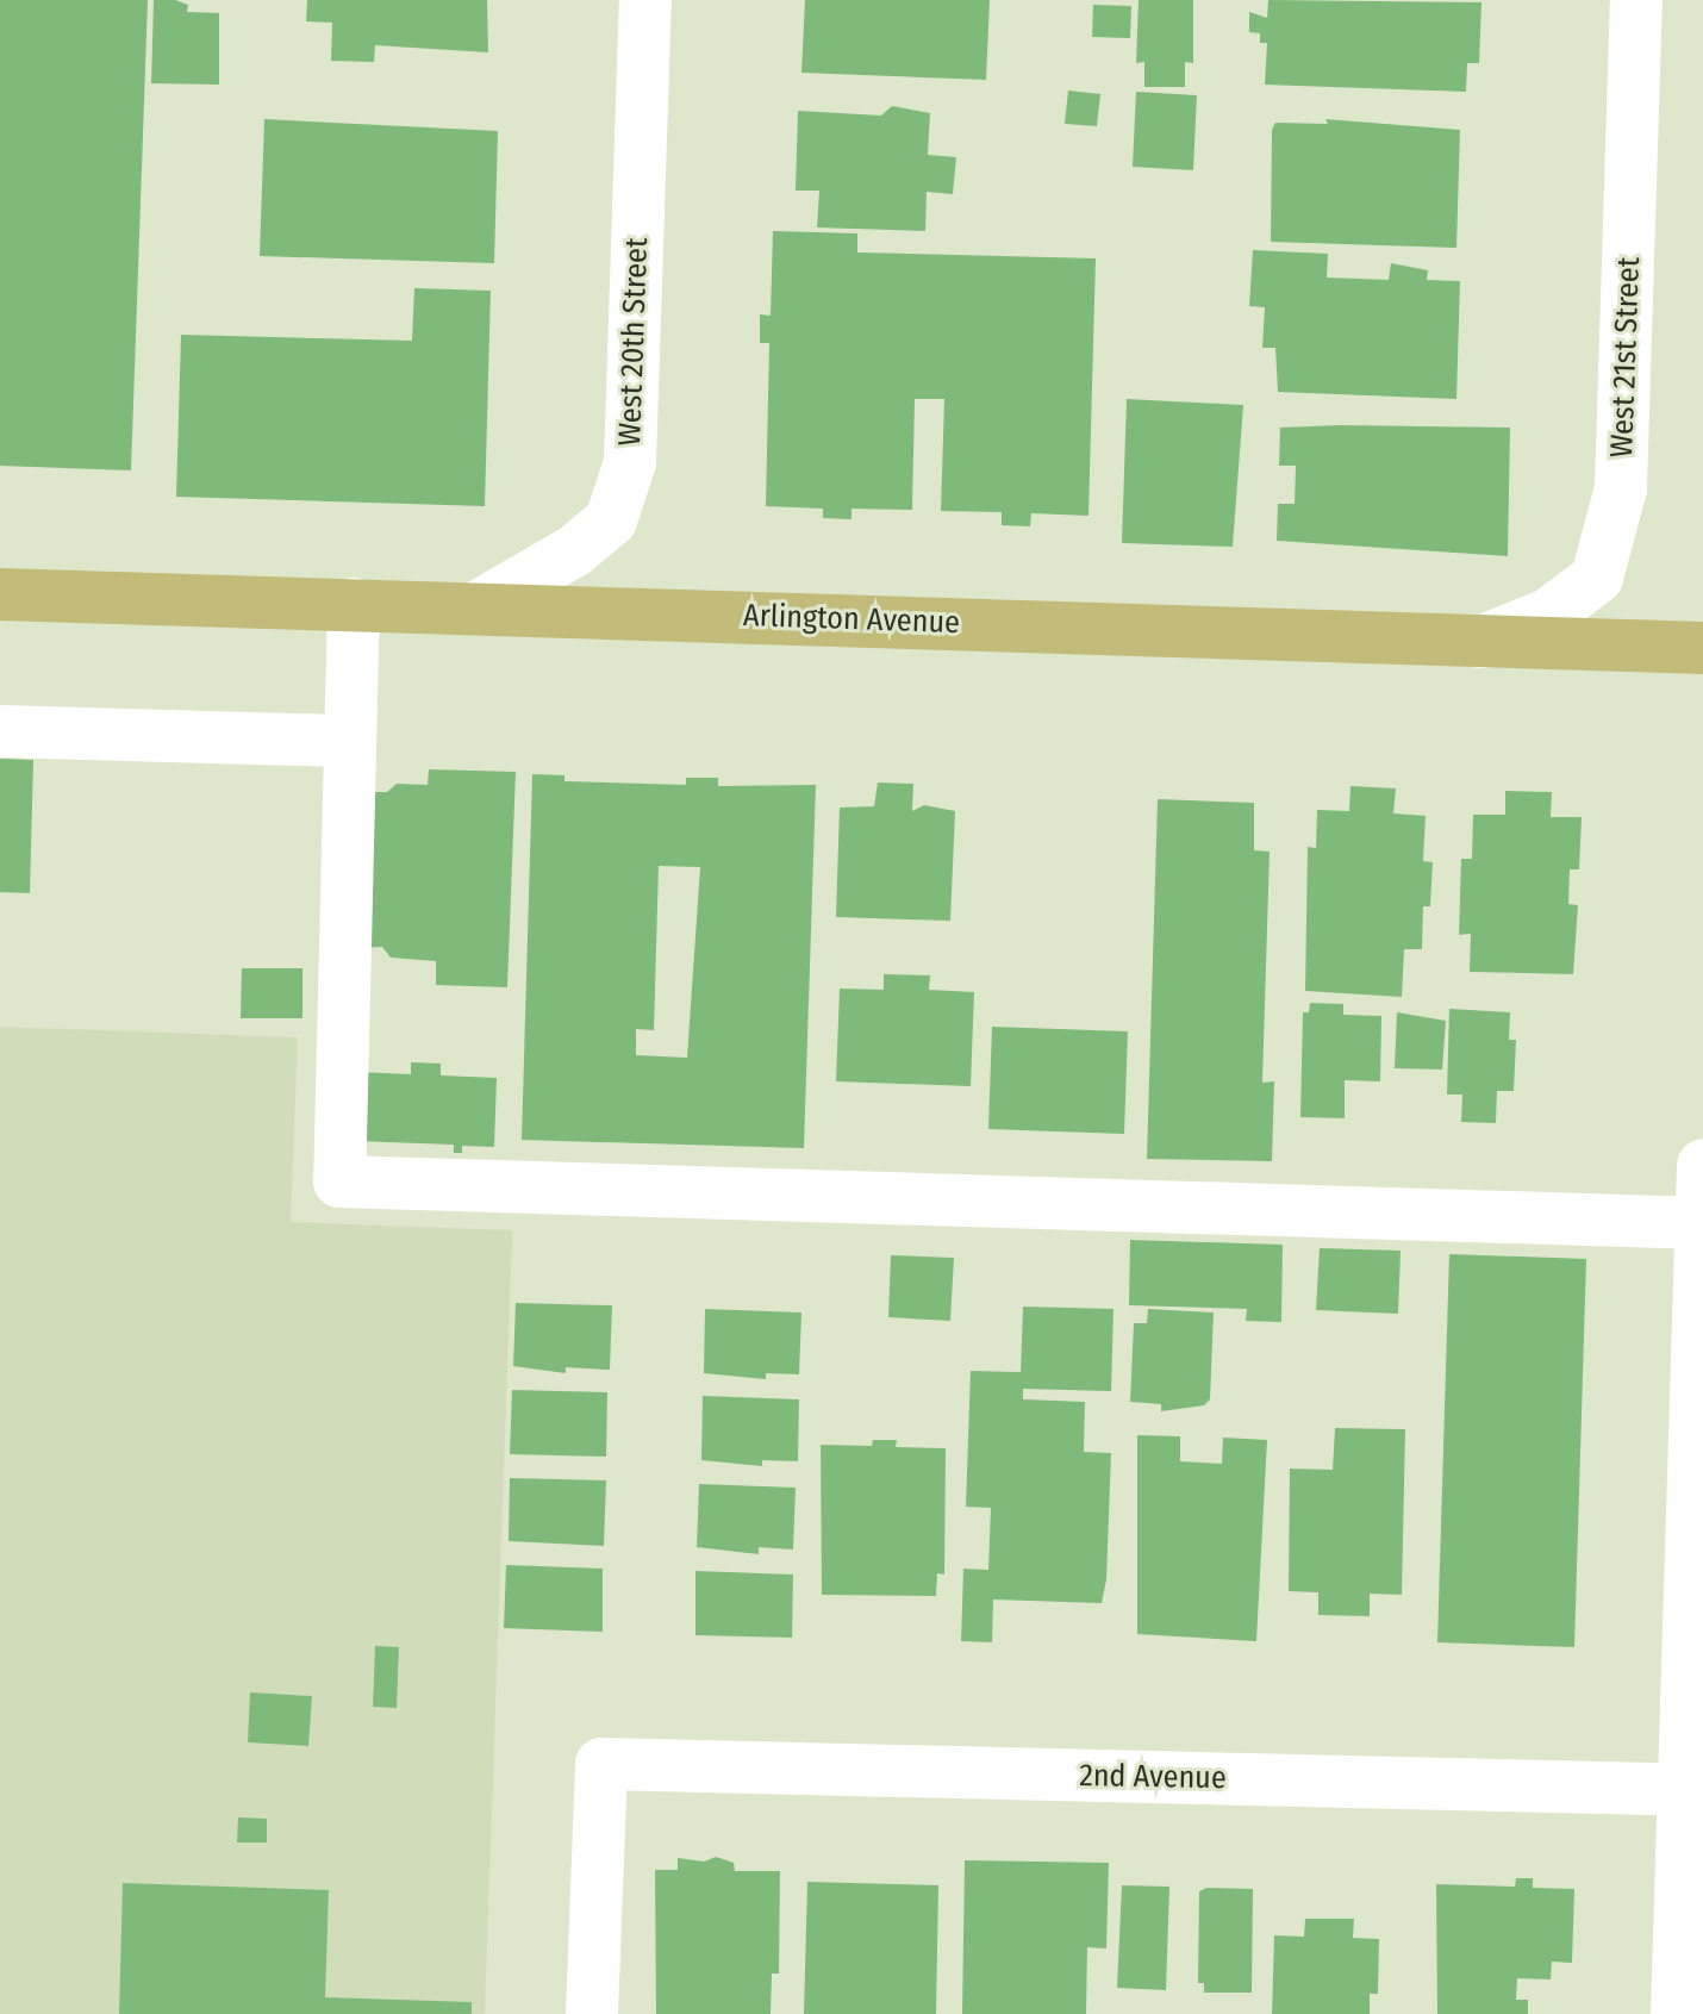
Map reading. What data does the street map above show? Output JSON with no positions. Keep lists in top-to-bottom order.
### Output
{
  "streets": {
    "main road": ["Arlington Avenue"],
    "street": ["West 20th Street", "West 21st Street", "2nd Avenue"]
  },
  "crossings": [
    ["West 20th Street", "Arlington Avenue"],
    ["West 21st Street", "Arlington Avenue"]
  ]
}
